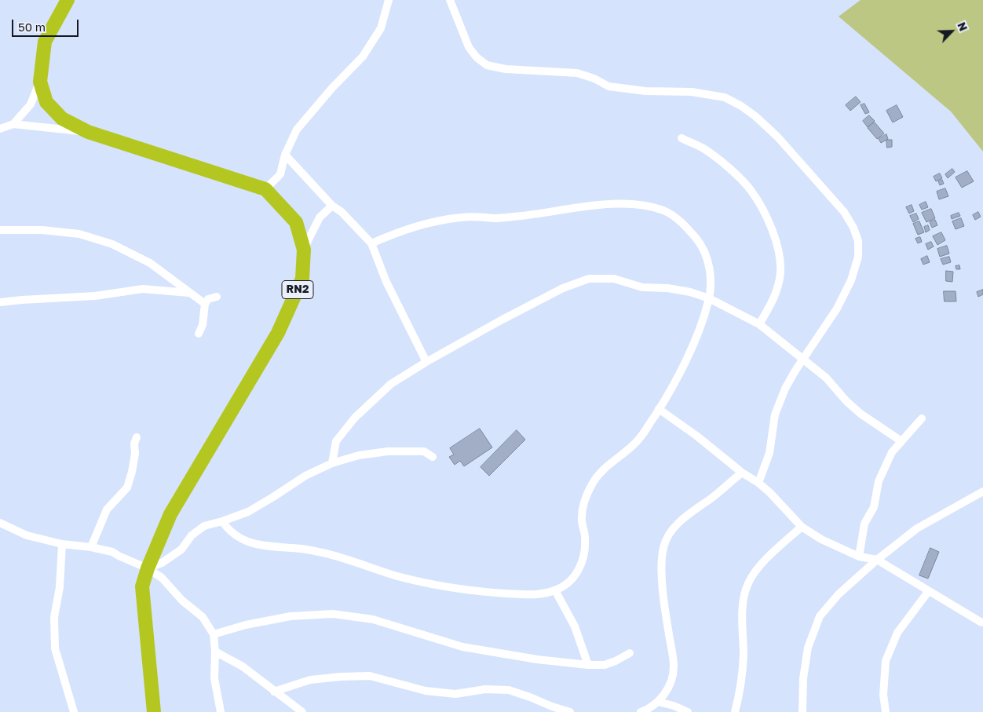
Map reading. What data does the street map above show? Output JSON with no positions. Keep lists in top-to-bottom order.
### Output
{
  "streets": {
    "highway": ["RN2"]
  },
  "scale_bar": "50 m",
  "north": "top right"
}
